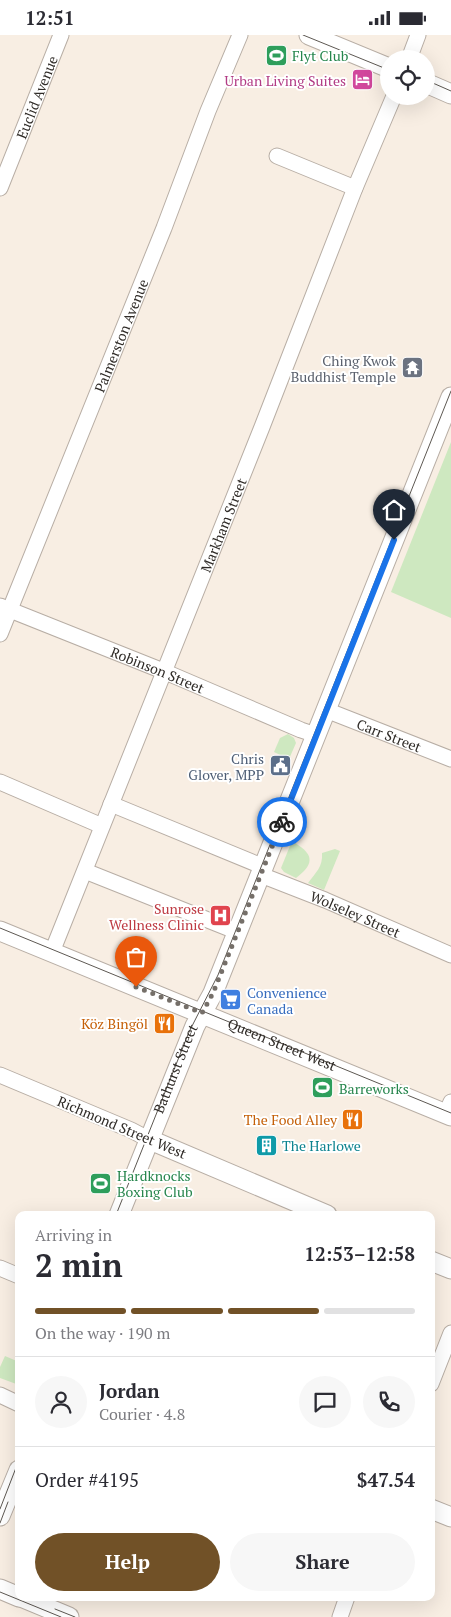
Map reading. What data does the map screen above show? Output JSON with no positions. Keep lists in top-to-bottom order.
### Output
{
  "streets": {
    "main road": ["Queen Street West", "Bathurst Street", "Richmond Street West"],
    "street": [
      "Euclid Avenue",
      "Palmerston Avenue",
      "Markham Street",
      "Robinson Street",
      "Carr Street",
      "Wolseley Street"
    ]
  },
  "crossings": [
    ["Palmerston Avenue", "Robinson Street"],
    ["Markham Street", "Robinson Street"],
    ["Markham Street", "Wolseley Street"],
    ["Markham Street", "Queen Street West"],
    ["Robinson Street", "Bathurst Street"],
    ["Carr Street", "Bathurst Street"],
    ["Wolseley Street", "Bathurst Street"],
    ["Queen Street West", "Bathurst Street"],
    ["Bathurst Street", "Richmond Street West"]
  ],
  "places": {
    "sports": ["Flyt Club", "Barreworks", "Hardknocks Boxing Club"],
    "hotel": ["Urban Living Suites"],
    "temple": ["Ching Kwok Buddhist Temple"],
    "public building": ["Chris Glover, MPP"],
    "hospital": ["Sunrose Wellness Clinic"],
    "supermarket": ["Convenience Canada"],
    "restaurant": ["Köz Bingöl", "The Food Alley"],
    "building": ["The Harlowe"]
  },
  "page": {
    "status": "12:51",
    "heading": ["2 min", "Arriving in", "12:53–12:58"],
    "panel": [
      "Jordan",
      "Courier · 4.8",
      "Order #4195",
      "$47.54"
    ],
    "bar": "On the way · 190 m",
    "buttons": ["Help", "Share"]
  }
}
